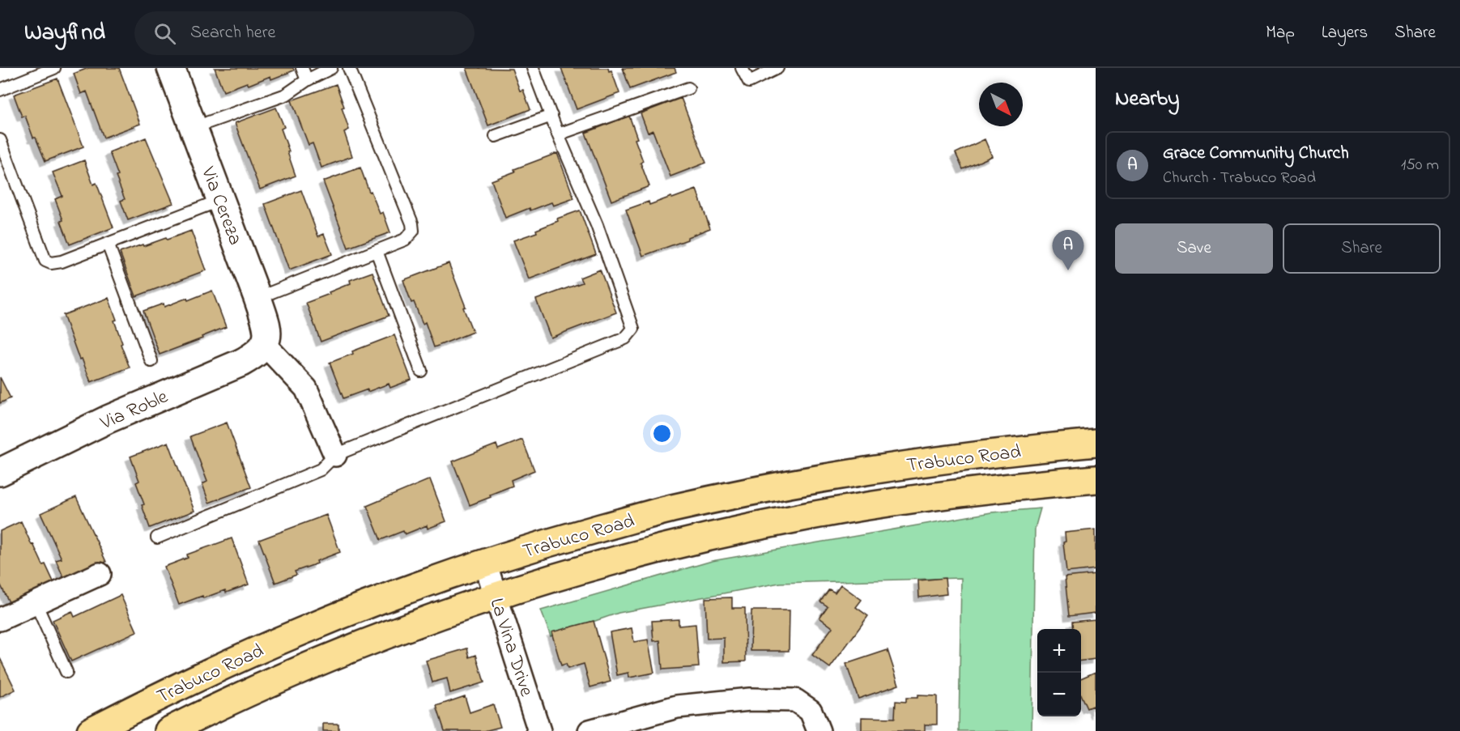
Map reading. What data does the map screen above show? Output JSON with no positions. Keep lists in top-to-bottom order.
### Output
{
  "streets": {
    "main road": ["Trabuco Road"],
    "street": ["Via Cereza", "Via Roble", "La Vina Drive"]
  },
  "crossings": [
    ["Via Cereza", "Via Roble"],
    ["Trabuco Road", "La Vina Drive"]
  ],
  "north": "bottom right",
  "page": {
    "header": "Wayfind",
    "search": "Search here",
    "nav": ["Map", "Layers", "Share"],
    "heading": "Nearby",
    "list": [
      {
        "mark": "A",
        "name": "Grace Community Church",
        "note": "Church · Trabuco Road",
        "value": "150 m"
      }
    ],
    "buttons": ["Save", "Share"],
    "pins": "A",
    "map_buttons": ["+", "−"]
  }
}
